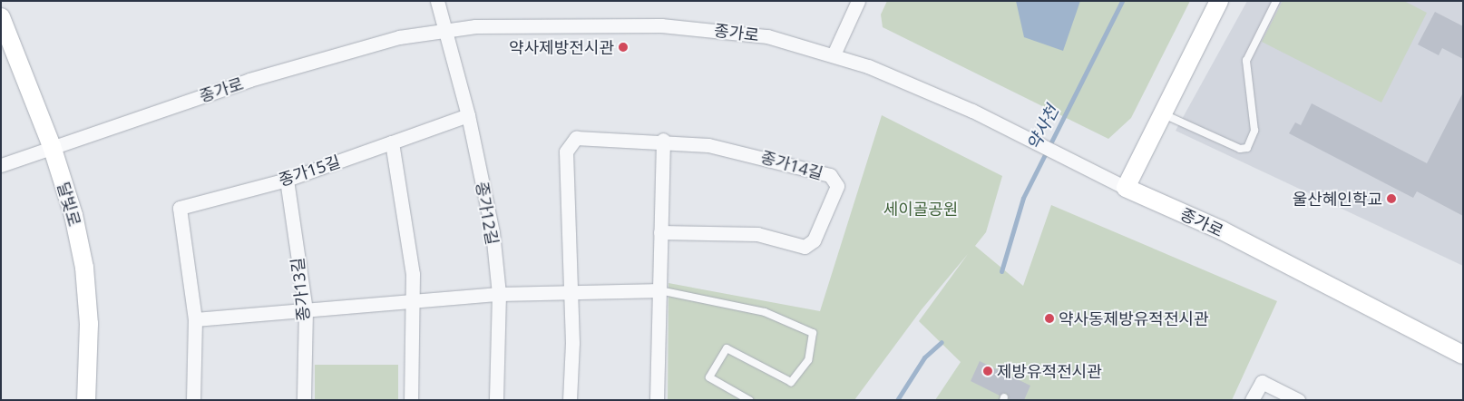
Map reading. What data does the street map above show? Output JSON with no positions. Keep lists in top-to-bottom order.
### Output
{
  "streets": {
    "main road": ["종가로", "달빛로"],
    "street": [
      "종가14길",
      "종가15길",
      "종가12길",
      "종가13길"
    ]
  },
  "crossings": [
    ["종가로", "달빛로"],
    ["종가로", "종가12길"],
    ["종가15길", "종가12길"],
    ["종가15길", "종가13길"]
  ],
  "water": ["약사천"],
  "parks": ["세이골공원"],
  "places": [
    "약사제방전시관",
    "울산혜인학교",
    "약사동제방유적전시관",
    "제방유적전시관"
  ]
}
